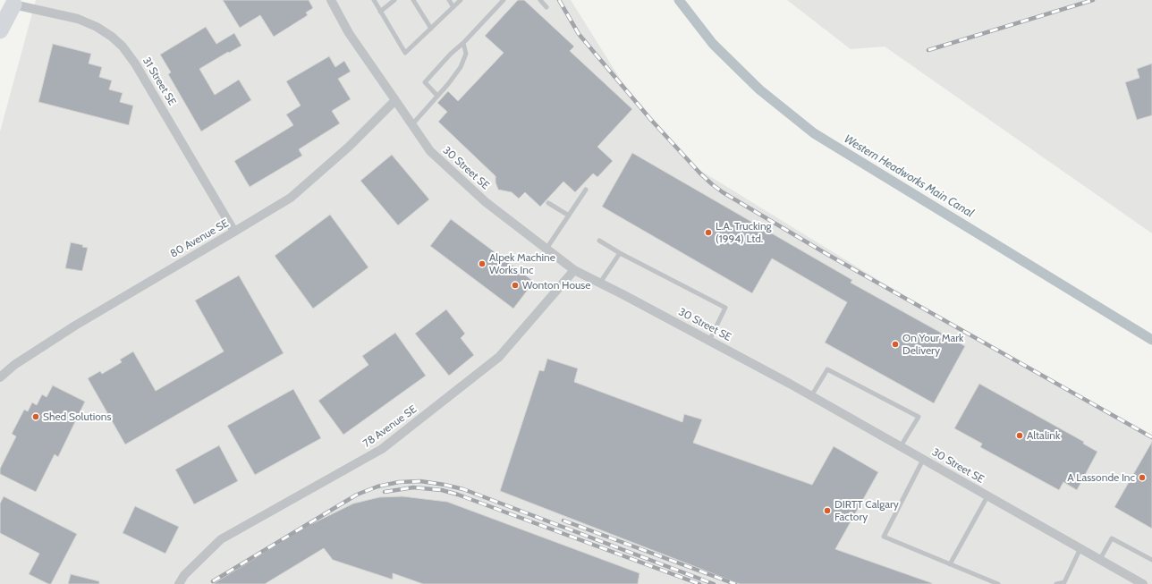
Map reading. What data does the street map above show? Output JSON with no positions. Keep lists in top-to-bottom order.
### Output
{
  "streets": {
    "street": [
      "31 Street SE",
      "30 Street SE",
      "80 Avenue SE",
      "78 Avenue SE"
    ]
  },
  "crossings": [
    ["31 Street SE", "80 Avenue SE"],
    ["30 Street SE", "80 Avenue SE"],
    ["30 Street SE", "78 Avenue SE"]
  ],
  "water": ["Western Headworks Main Canal"],
  "places": [
    "L.A. Trucking (1994) Ltd.",
    "Alpek Machine Works Inc",
    "Wonton House",
    "On Your Mark Delivery",
    "Shed Solutions",
    "Altalink",
    "A Lassonde Inc",
    "DIRTT Calgary Factory"
  ]
}
